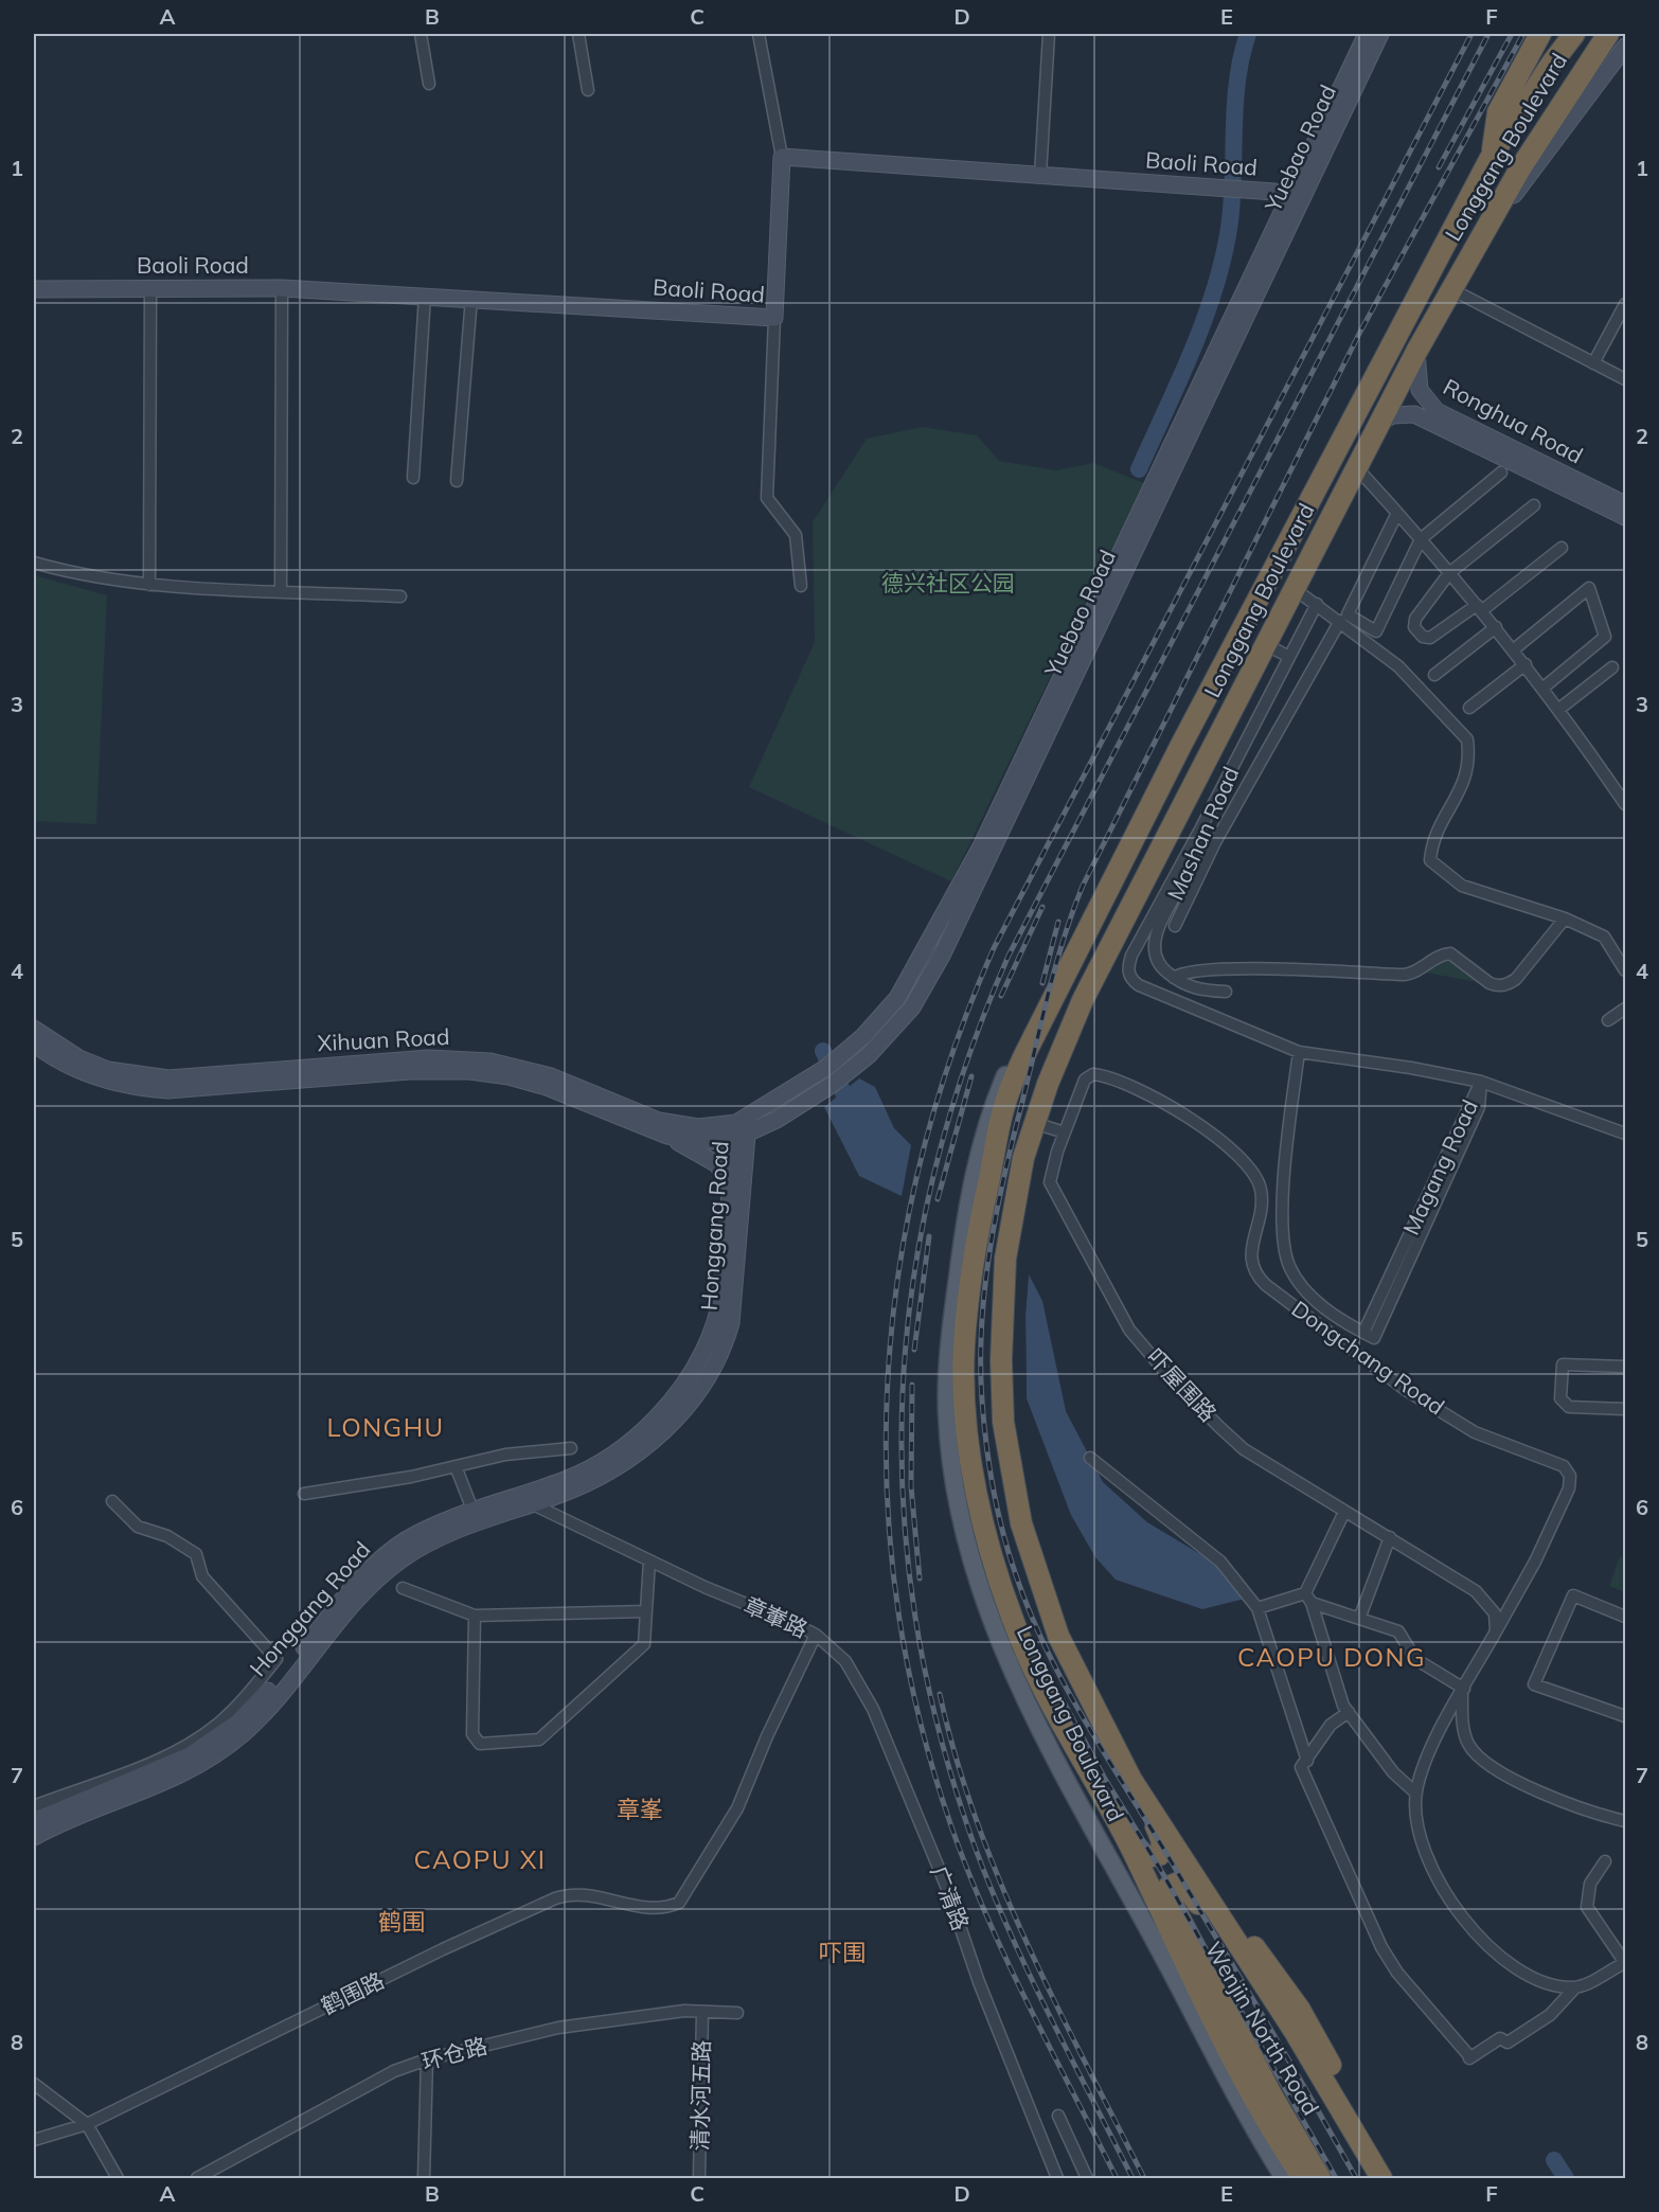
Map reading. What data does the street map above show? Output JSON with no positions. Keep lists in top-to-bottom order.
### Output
{
  "streets": {
    "highway": ["Longgang Boulevard", "Wenjin North Road"],
    "main road": [
      "Yuebao Road",
      "Baoli Road",
      "Ronghua Road",
      "Xihuan Road",
      "Honggang Road"
    ],
    "street": [
      "Mashan Road",
      "Magang Road",
      "Dongchang Road",
      "吓屋围路",
      "章輋路",
      "广清路",
      "鹤围路",
      "环仓路",
      "清水河五路"
    ]
  },
  "crossings": [
    ["Longgang Boulevard", "Ronghua Road"],
    ["Longgang Boulevard", "Wenjin North Road"],
    ["Yuebao Road", "Baoli Road"],
    ["Yuebao Road", "Xihuan Road"],
    ["Yuebao Road", "Honggang Road"],
    ["Xihuan Road", "Honggang Road"],
    ["Honggang Road", "章輋路"],
    ["Dongchang Road", "吓屋围路"],
    ["章輋路", "广清路"],
    ["章輋路", "鹤围路"],
    ["环仓路", "清水河五路"]
  ],
  "districts": [
    "LONGHU",
    "CAOPU DONG",
    "章峯",
    "CAOPU XI",
    "鹤围",
    "吓围"
  ],
  "parks": ["德兴社区公园"],
  "grid": {
    "columns": [
      "A",
      "B",
      "C",
      "D",
      "E",
      "F"
    ],
    "rows": [
      "1",
      "2",
      "3",
      "4",
      "5",
      "6",
      "7",
      "8"
    ]
  }
}
